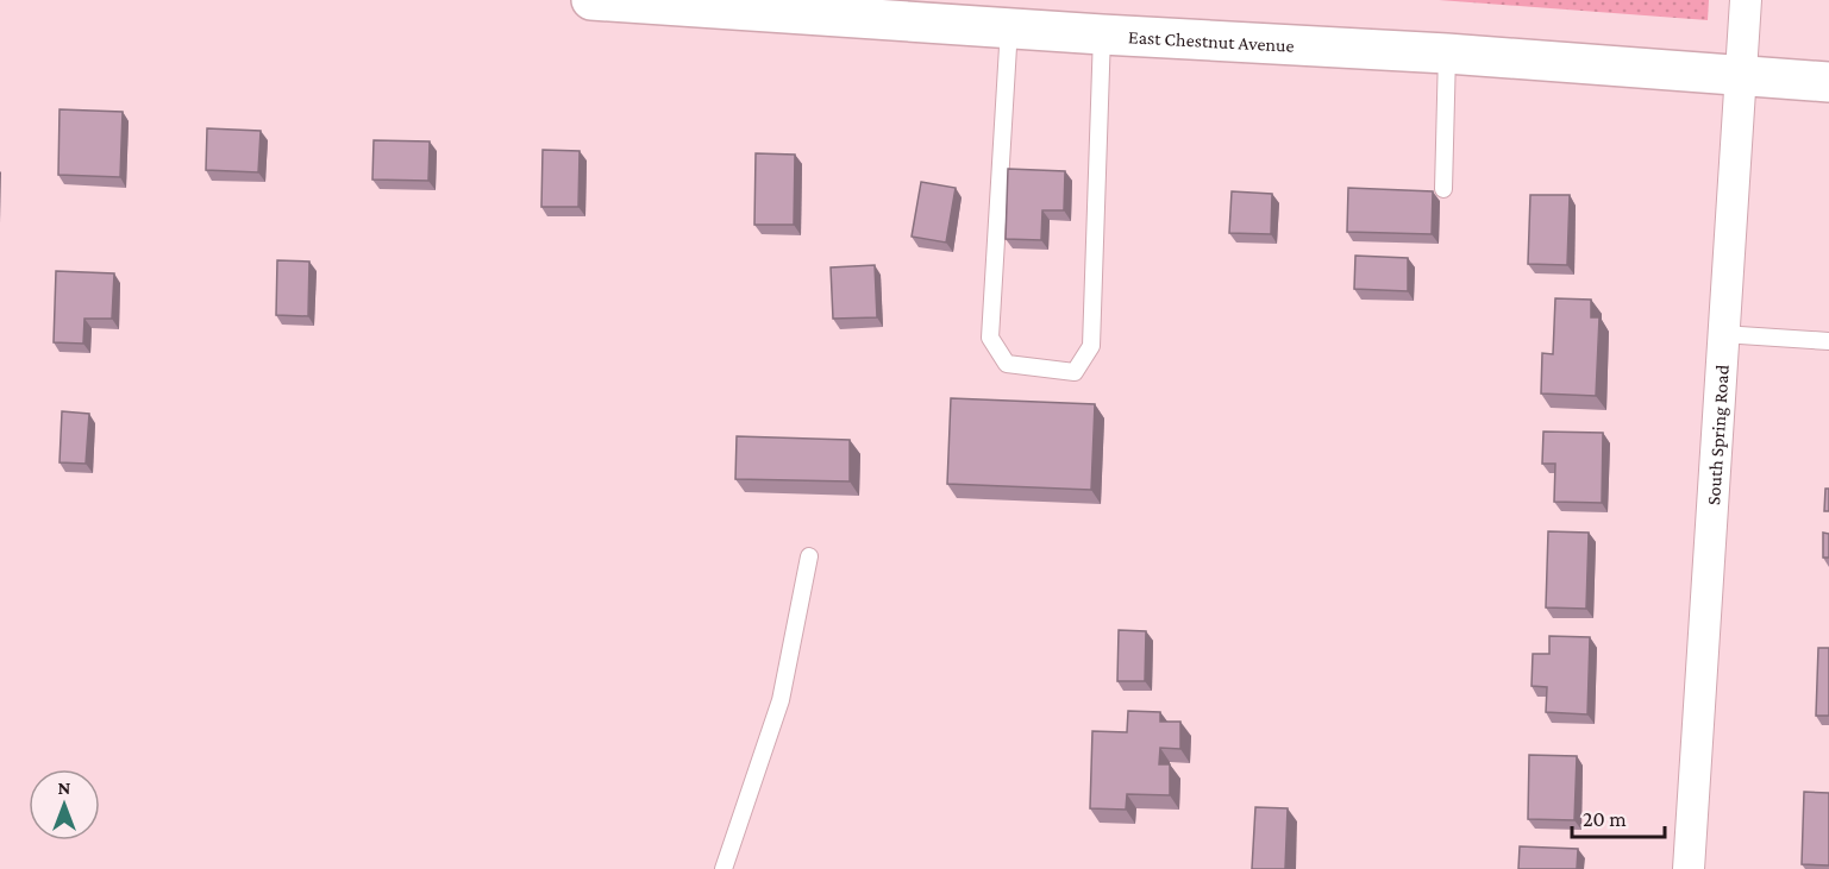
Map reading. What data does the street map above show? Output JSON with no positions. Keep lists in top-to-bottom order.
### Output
{
  "streets": {
    "street": ["East Chestnut Avenue", "South Spring Road"]
  },
  "crossings": [
    ["East Chestnut Avenue", "South Spring Road"]
  ],
  "scale_bar": "20 m",
  "north": "top"
}
